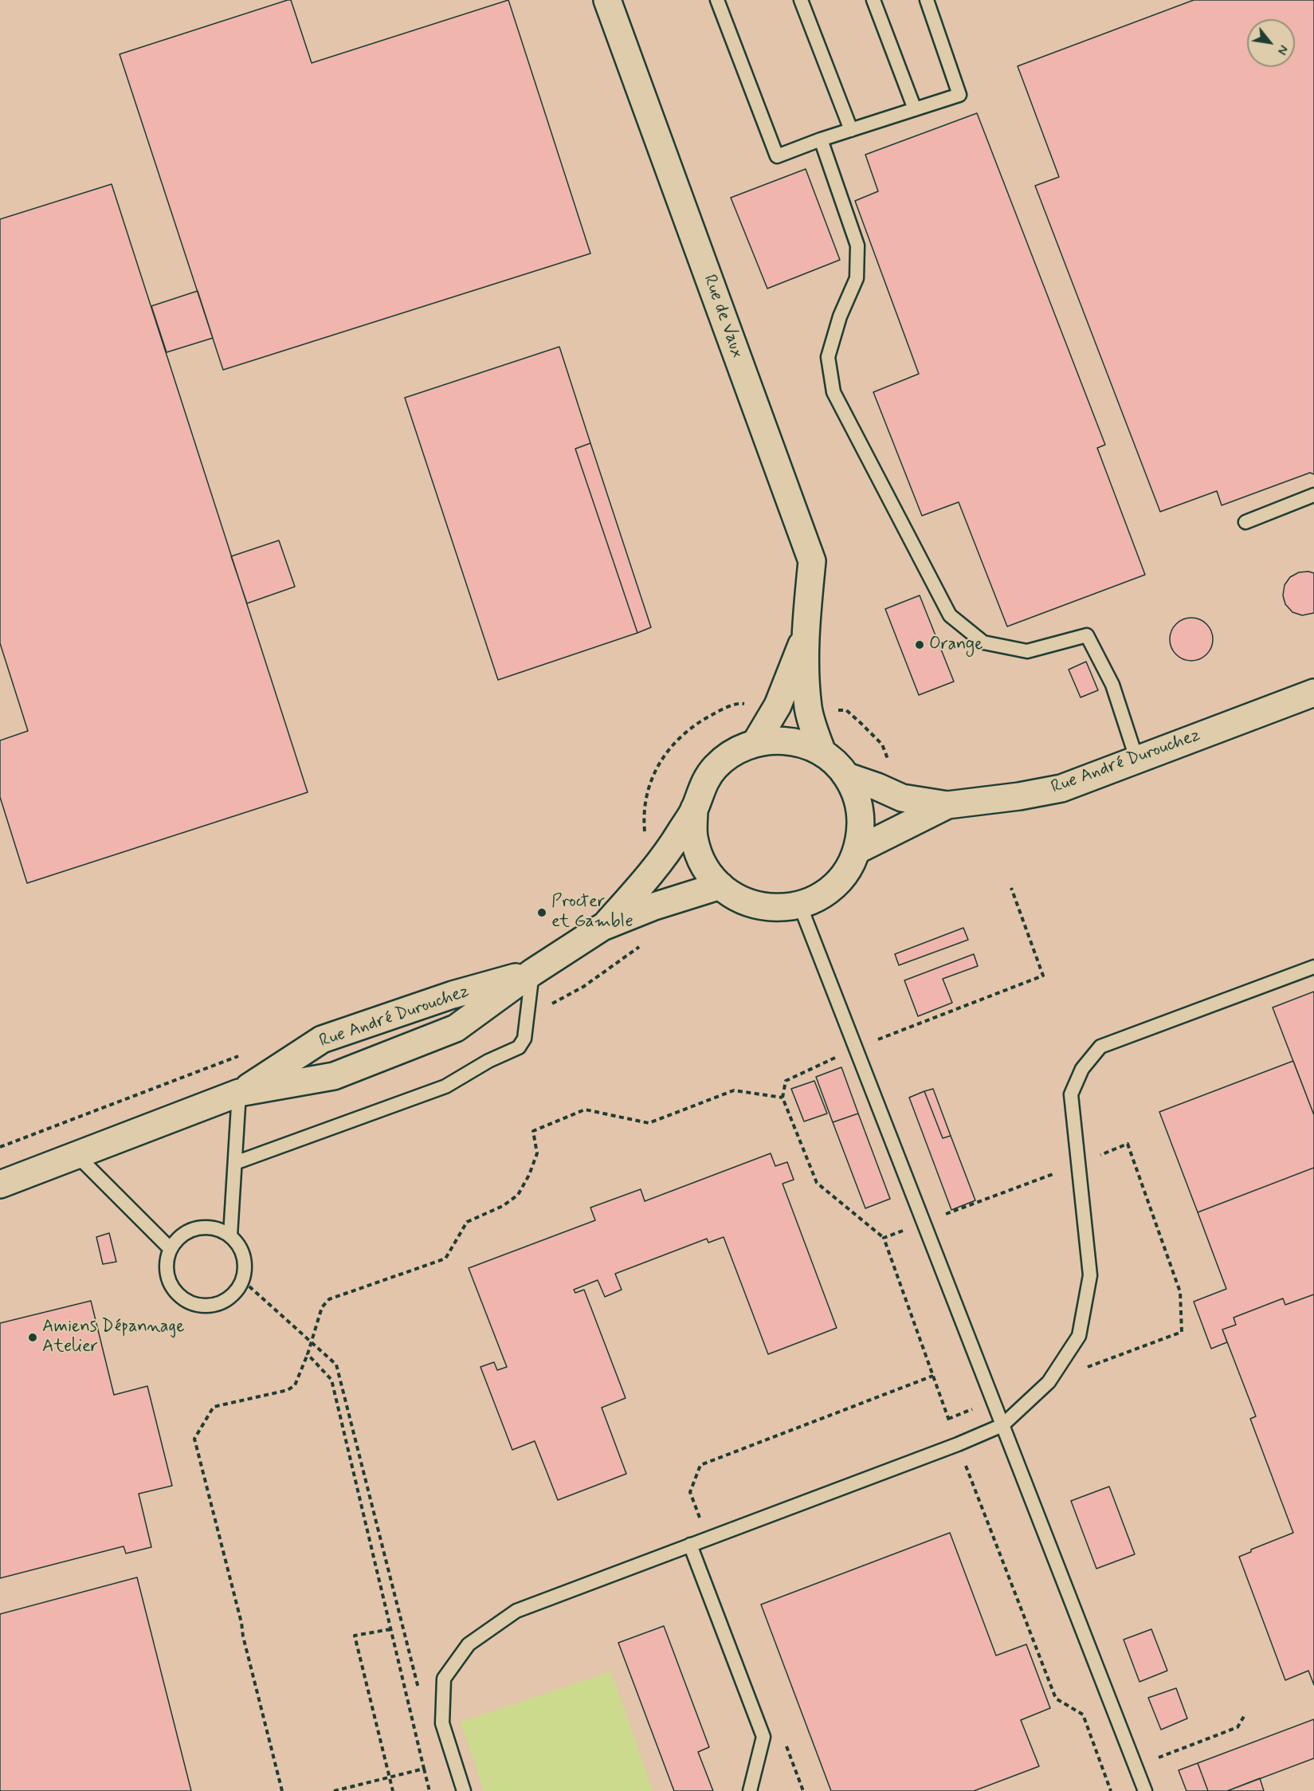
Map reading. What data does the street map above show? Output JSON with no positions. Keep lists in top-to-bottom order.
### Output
{
  "streets": {
    "main road": ["Rue de Vaux", "Rue André Durouchez"]
  },
  "crossings": [
    ["Rue de Vaux", "Rue André Durouchez"]
  ],
  "places": ["Orange", "Procter et Gamble", "Amiens Dépannage Atelier"],
  "north": "bottom right"
}
